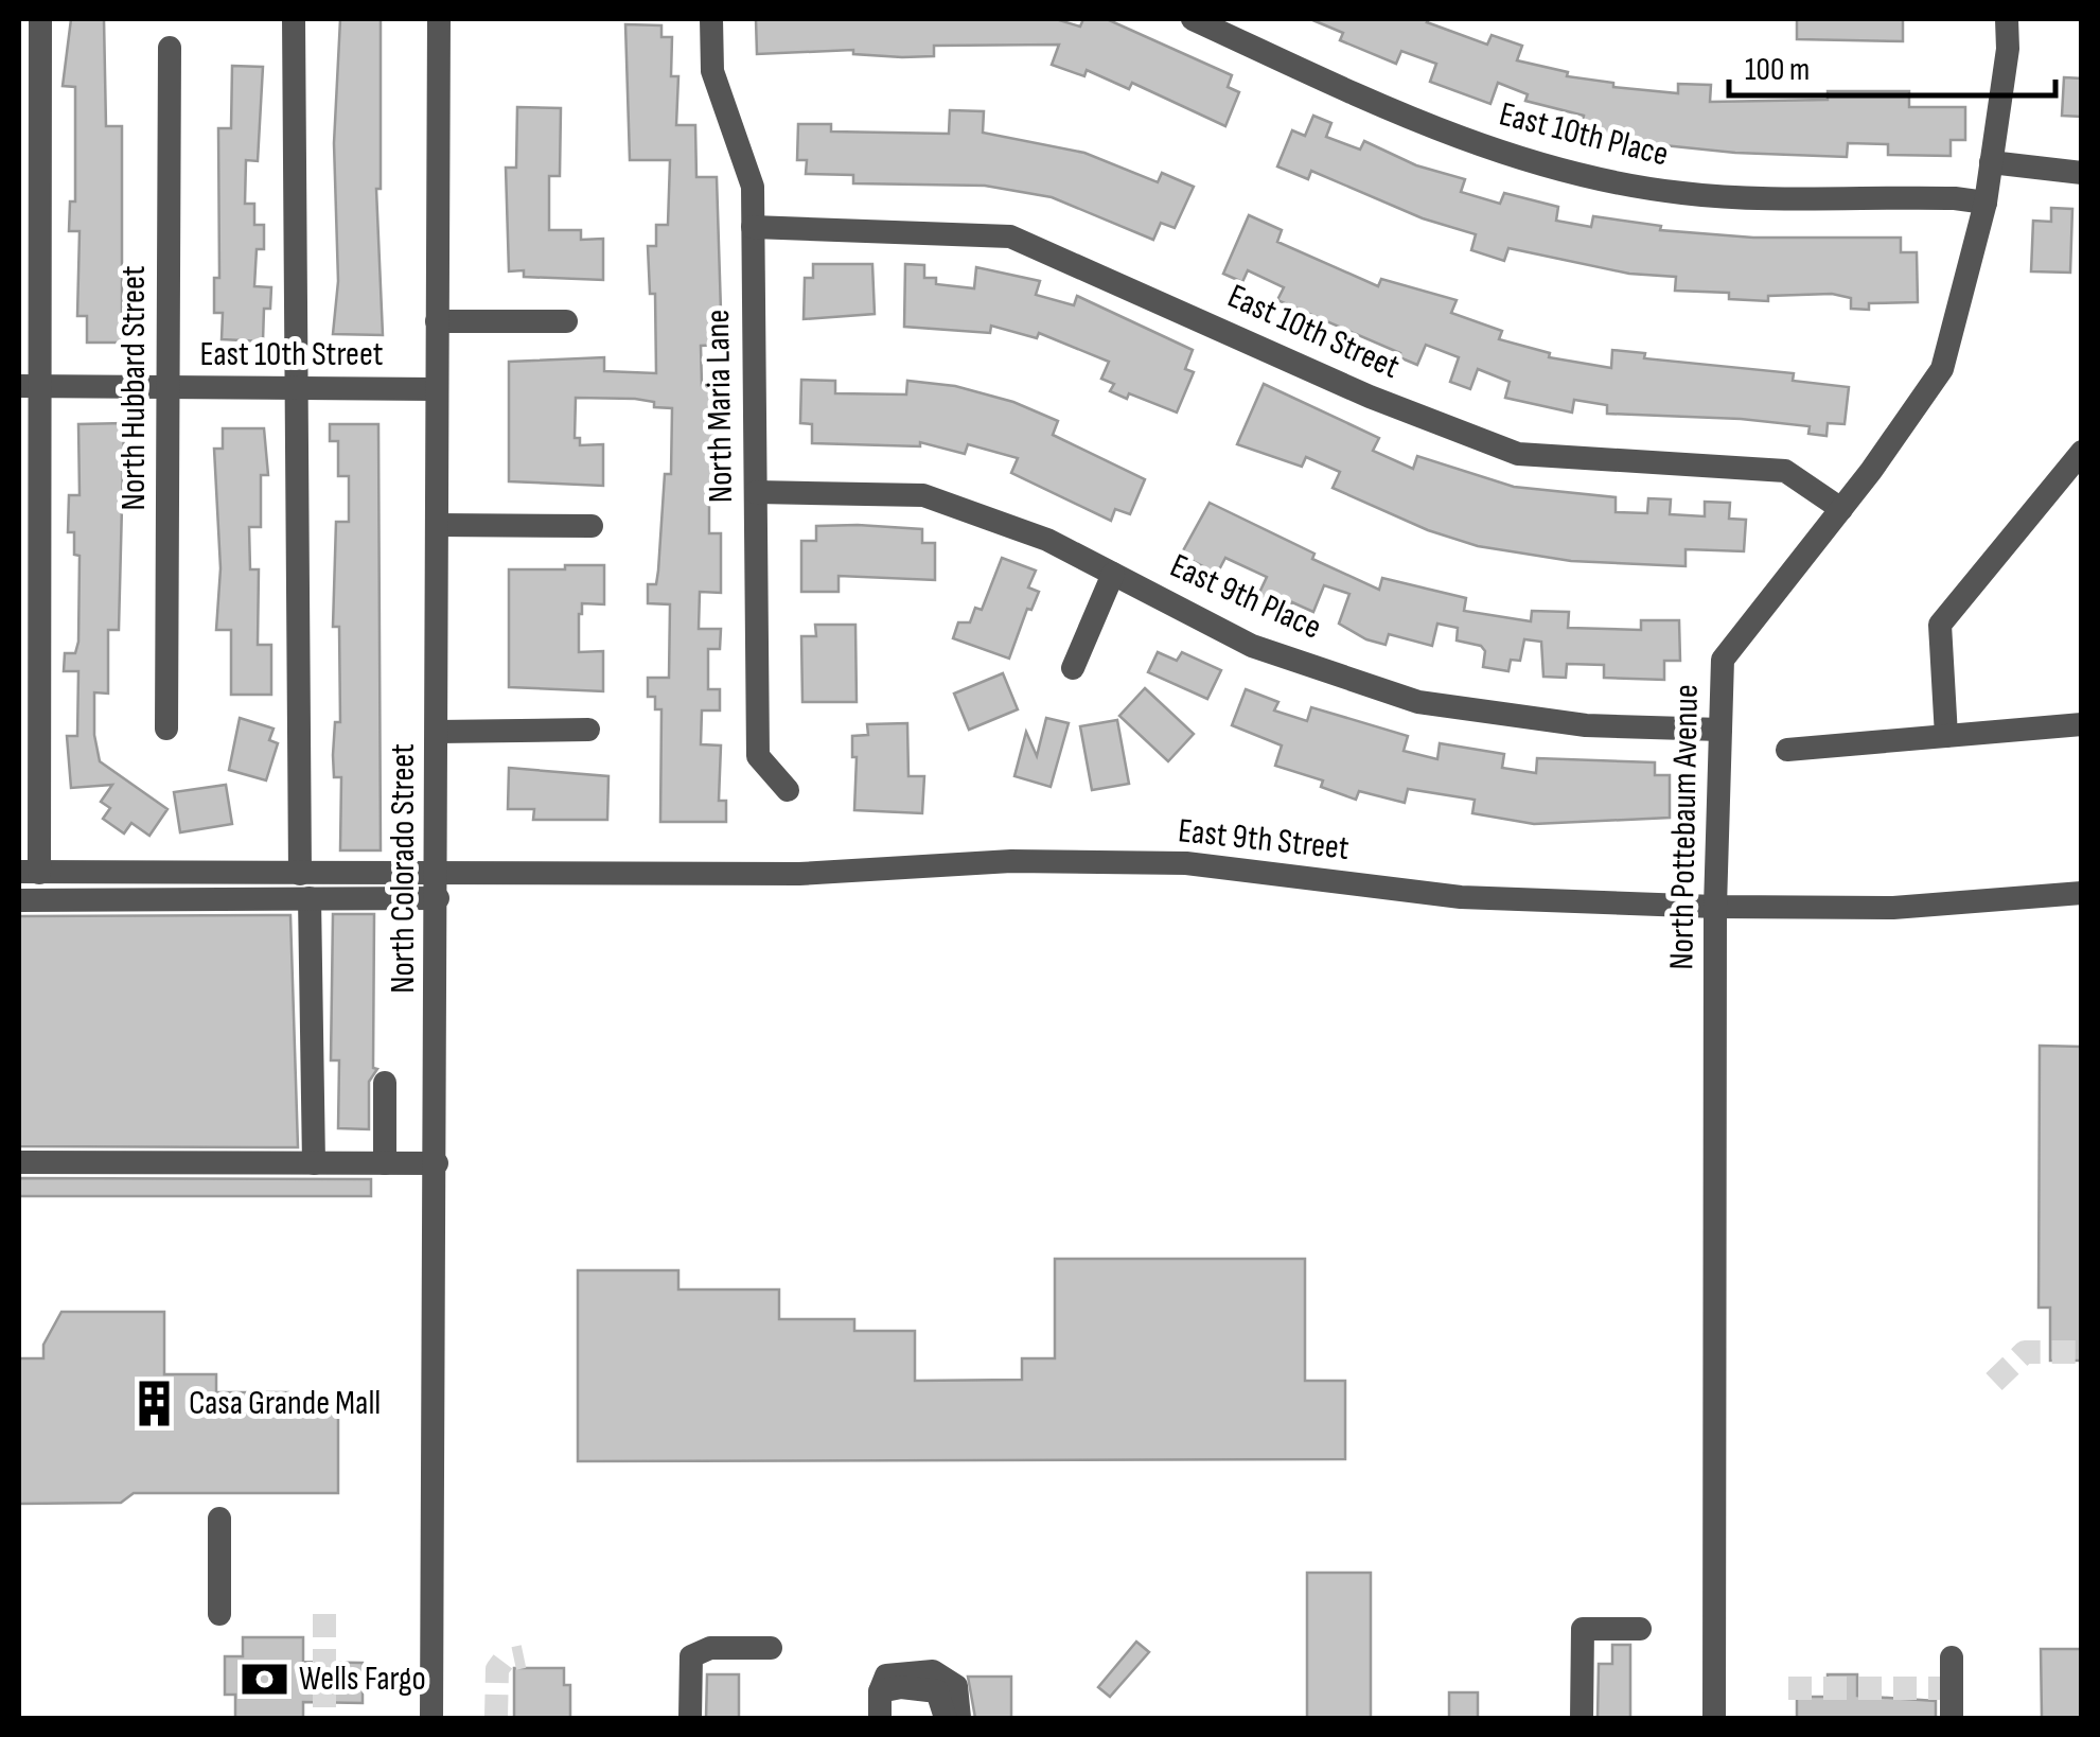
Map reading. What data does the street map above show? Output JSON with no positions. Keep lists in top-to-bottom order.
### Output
{
  "streets": {
    "street": [
      "East 10th Place",
      "East 10th Street",
      "North Hubbard Street",
      "North Maria Lane",
      "East 9th Place",
      "North Pottebaum Avenue",
      "East 9th Street",
      "North Colorado Street"
    ]
  },
  "crossings": [
    ["East 10th Place", "North Pottebaum Avenue"],
    ["East 10th Street", "North Hubbard Street"],
    ["East 10th Street", "North Maria Lane"],
    ["East 10th Street", "North Pottebaum Avenue"],
    ["East 10th Street", "North Colorado Street"],
    ["North Maria Lane", "East 9th Place"],
    ["East 9th Place", "North Pottebaum Avenue"],
    ["North Pottebaum Avenue", "East 9th Street"],
    ["East 9th Street", "North Colorado Street"]
  ],
  "places": {
    "building": ["Casa Grande Mall"],
    "bank": ["Wells Fargo"]
  },
  "scale_bar": "100 m"
}
